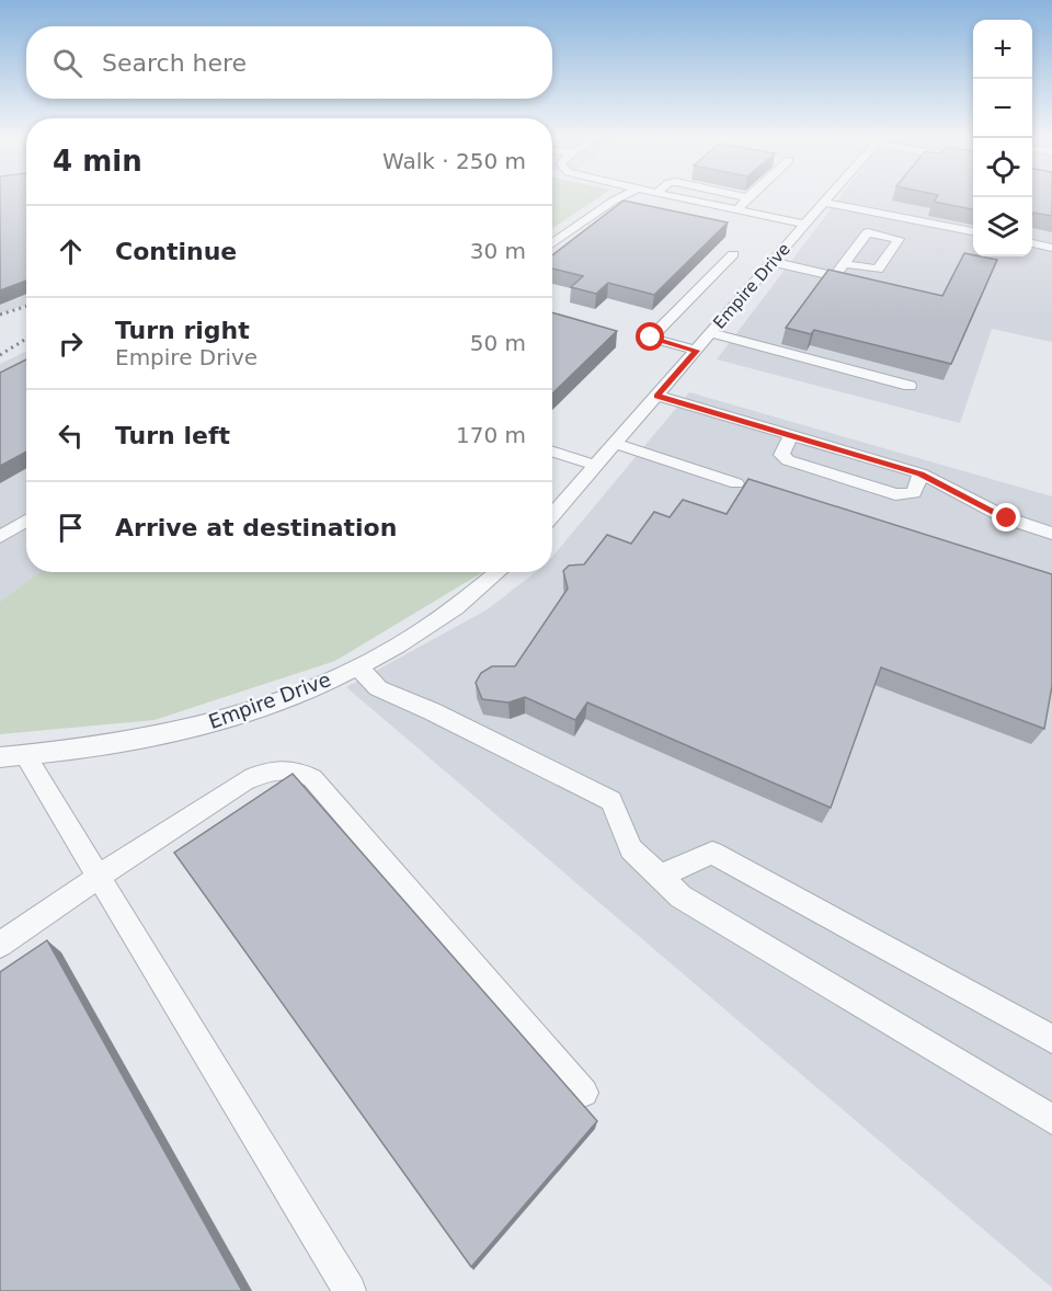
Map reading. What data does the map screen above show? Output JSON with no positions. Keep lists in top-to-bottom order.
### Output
{
  "streets": {
    "street": ["Empire Drive"]
  },
  "page": {
    "map_buttons": ["+", "−"],
    "search": "Search here",
    "heading": ["4 min", "Walk · 250 m"],
    "list": [
      ["Continue", "30 m"],
      ["Turn right", "Empire Drive", "50 m"],
      ["Turn left", "170 m"],
      "Arrive at destination"
    ]
  }
}
